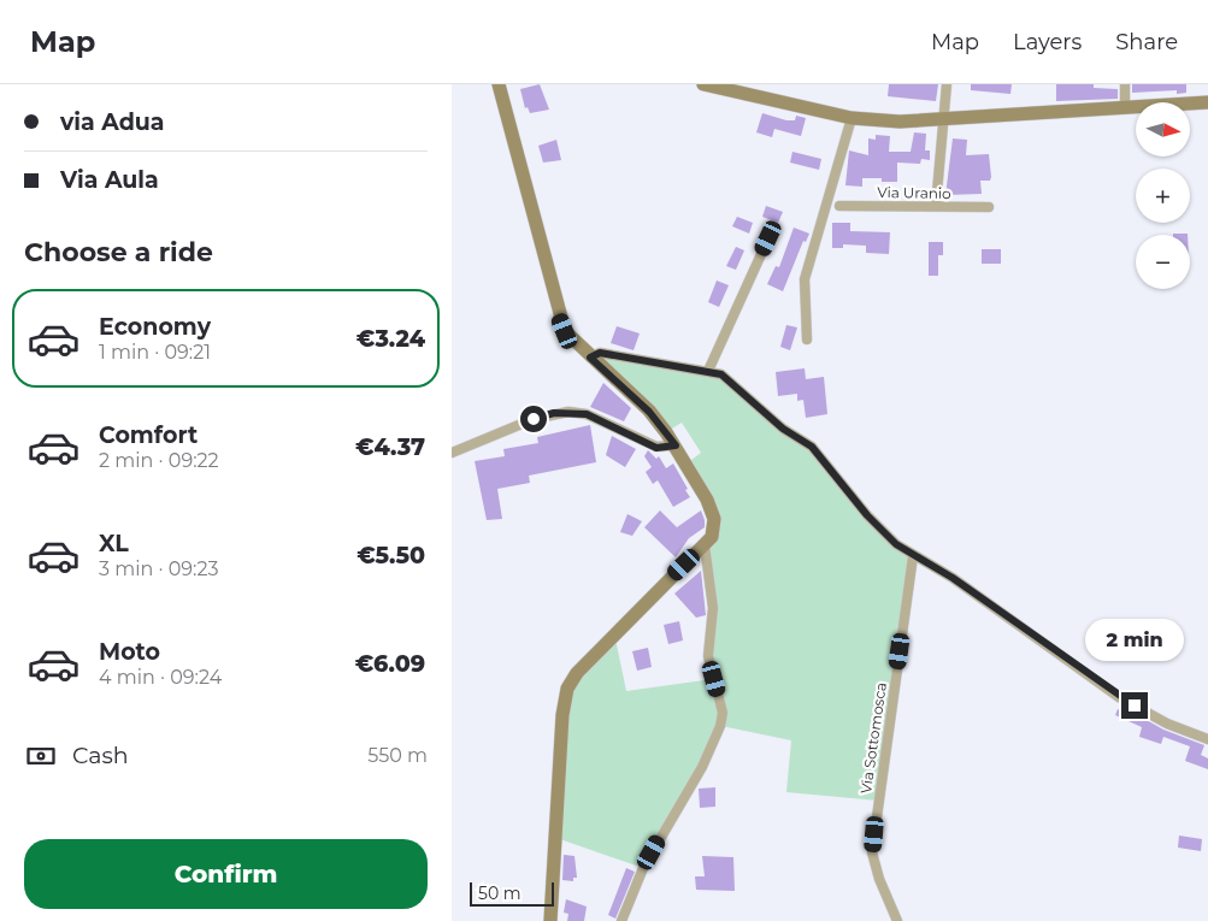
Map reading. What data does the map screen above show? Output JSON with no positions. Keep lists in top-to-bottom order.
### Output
{
  "streets": {
    "street": ["Via Uranio", "Via Sottomosca"]
  },
  "scale_bar": "50 m",
  "north": "right",
  "page": {
    "header": "Map",
    "nav": ["Map", "Layers", "Share"],
    "banner": ["via Adua", "Via Aula"],
    "map_buttons": ["+", "−"],
    "heading": "Choose a ride",
    "list": [
      {
        "name": "Economy",
        "note": "1 min · 09:21",
        "value": "€3.24"
      },
      {
        "name": "Comfort",
        "note": "2 min · 09:22",
        "value": "€4.37"
      },
      {
        "name": "XL",
        "note": "3 min · 09:23",
        "value": "€5.50"
      },
      {
        "name": "Moto",
        "note": "4 min · 09:24",
        "value": "€6.09"
      }
    ],
    "bubble": "2 min",
    "pay": ["Cash", "550 m"],
    "buttons": "Confirm",
    "scale": "50 m"
  }
}
